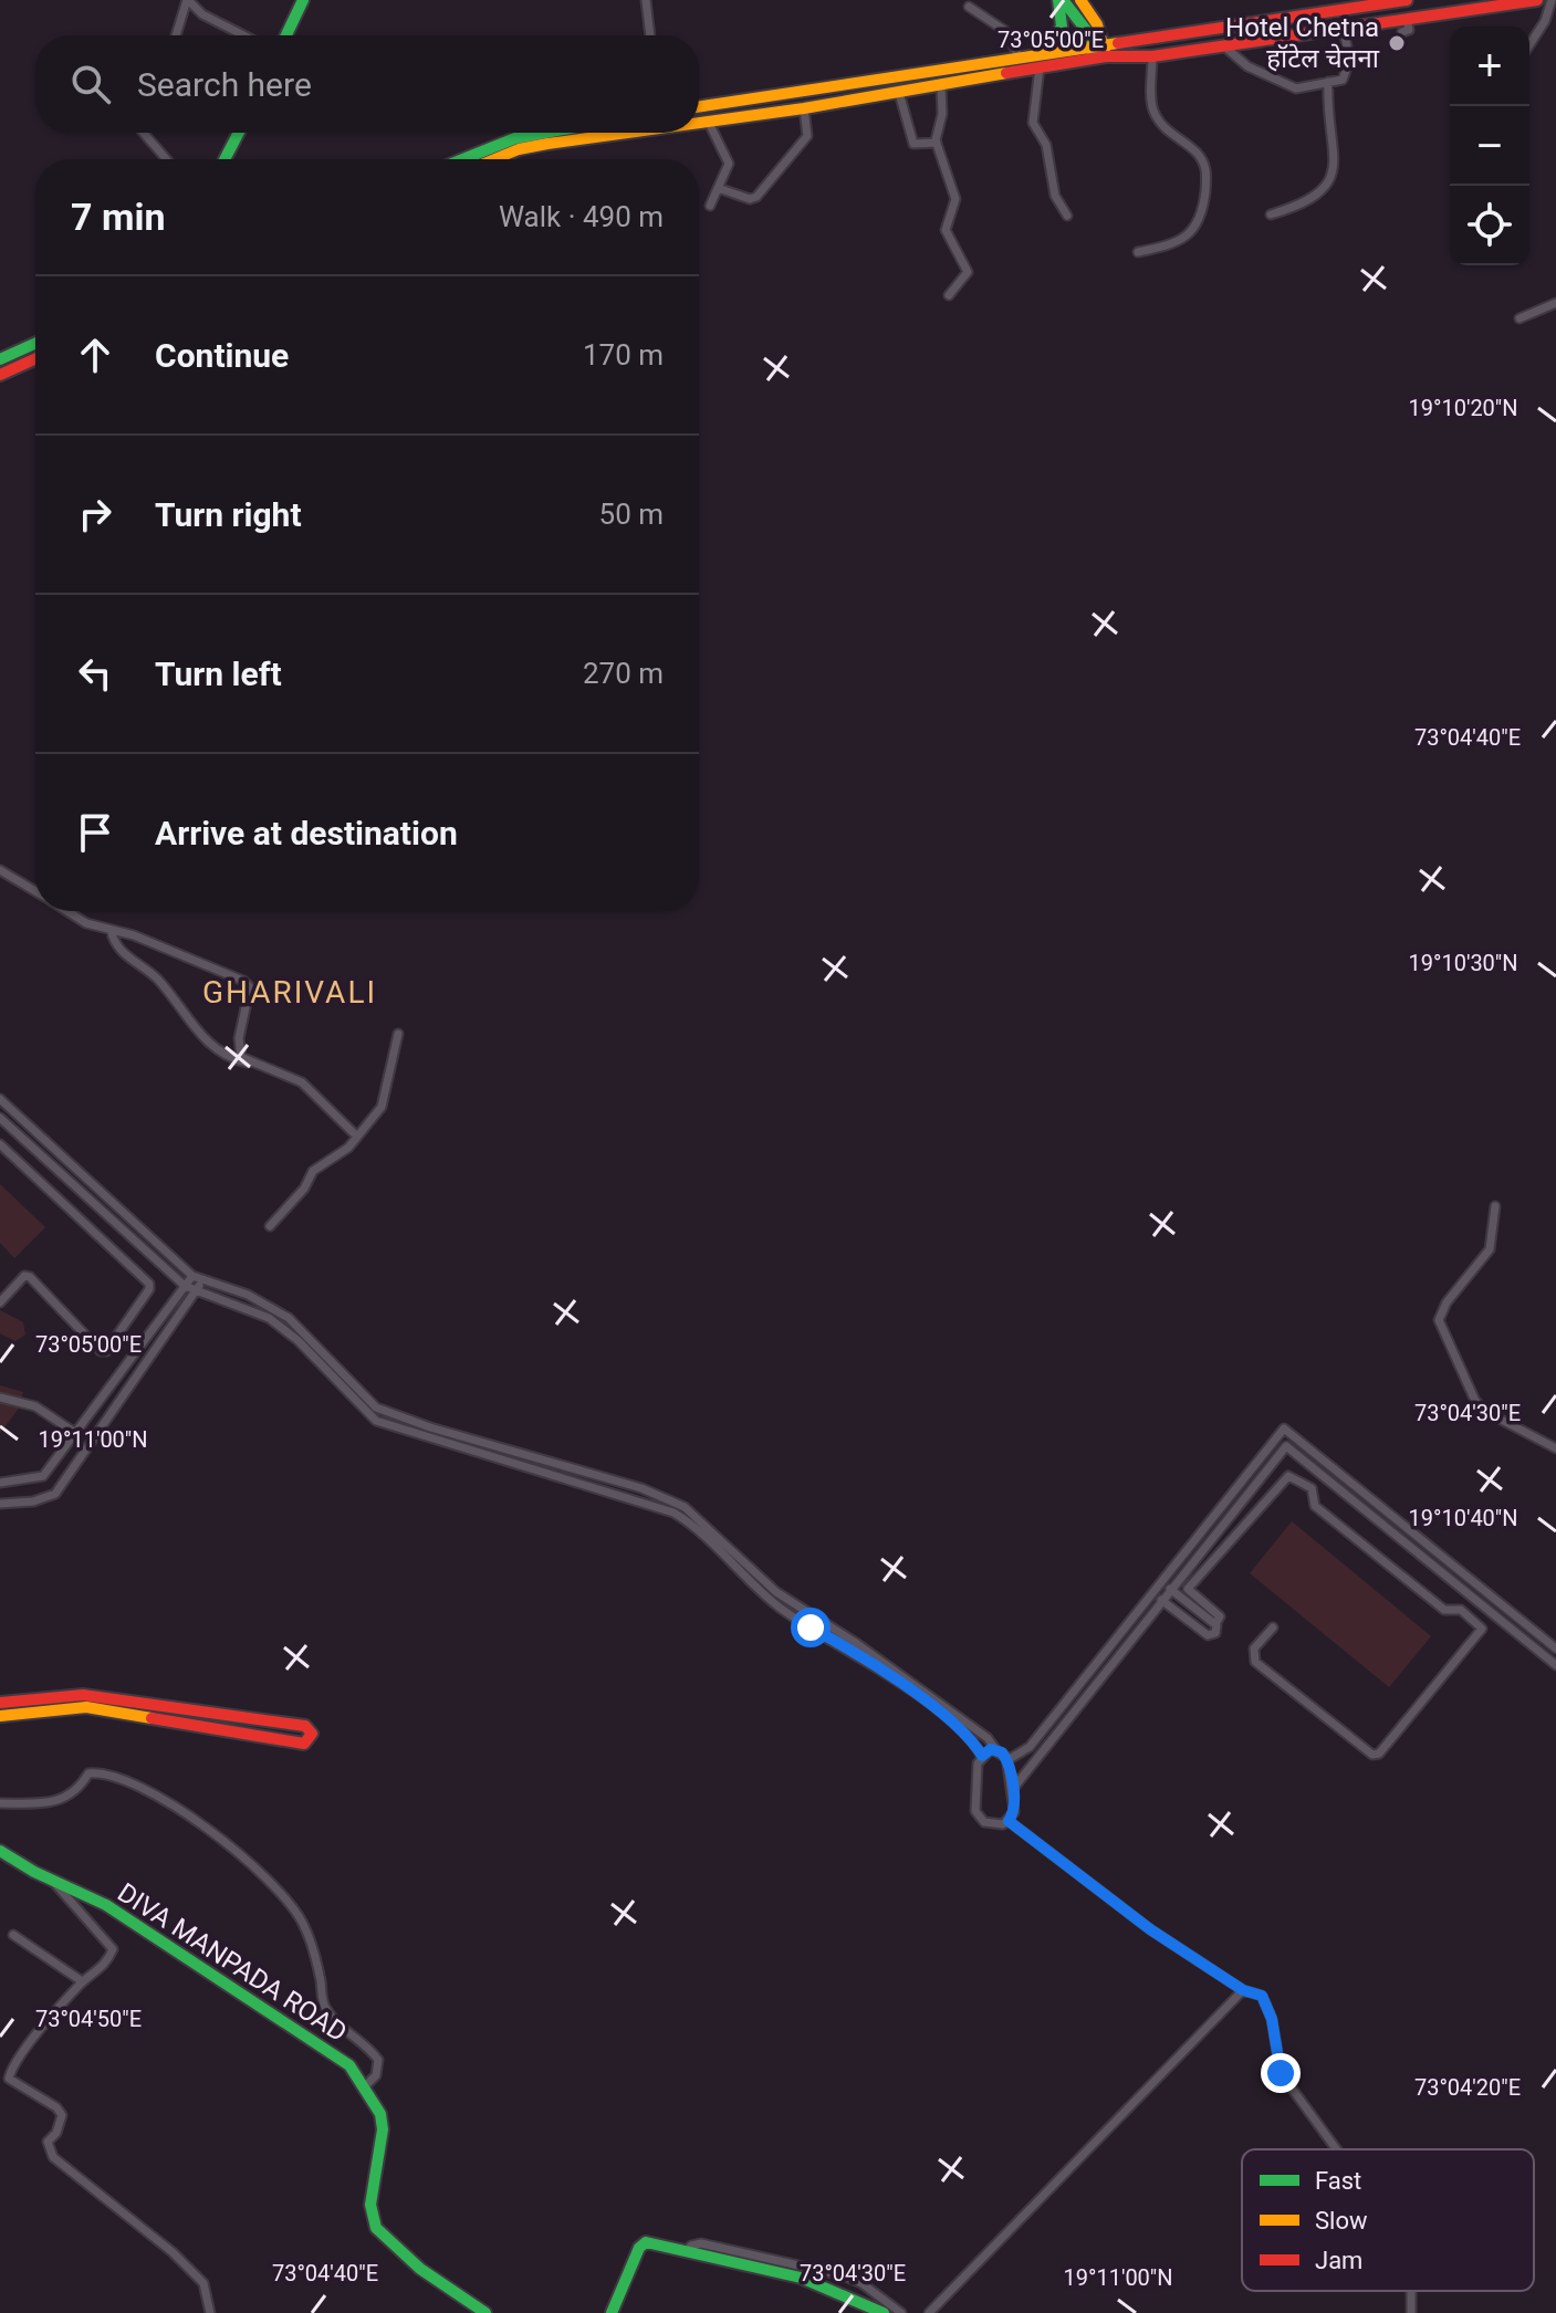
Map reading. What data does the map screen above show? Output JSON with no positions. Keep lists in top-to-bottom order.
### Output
{
  "streets": {
    "main road": ["DIVA MANPADA ROAD"]
  },
  "districts": ["GHARIVALI"],
  "places": ["Hotel Chetna हॉटेल चेतना"],
  "legend": ["Fast", "Slow", "Jam"],
  "page": {
    "map_buttons": ["+", "−"],
    "search": "Search here",
    "heading": ["7 min", "Walk · 490 m"],
    "list": [
      ["Continue", "170 m"],
      ["Turn right", "50 m"],
      ["Turn left", "270 m"],
      "Arrive at destination"
    ]
  },
  "coordinates": [
    "73°05'00\"E",
    "19°10'20\"N",
    "73°04'40\"E",
    "19°10'30\"N",
    "73°04'30\"E",
    "19°11'00\"N",
    "19°10'40\"N",
    "73°04'50\"E",
    "73°04'20\"E"
  ]
}
